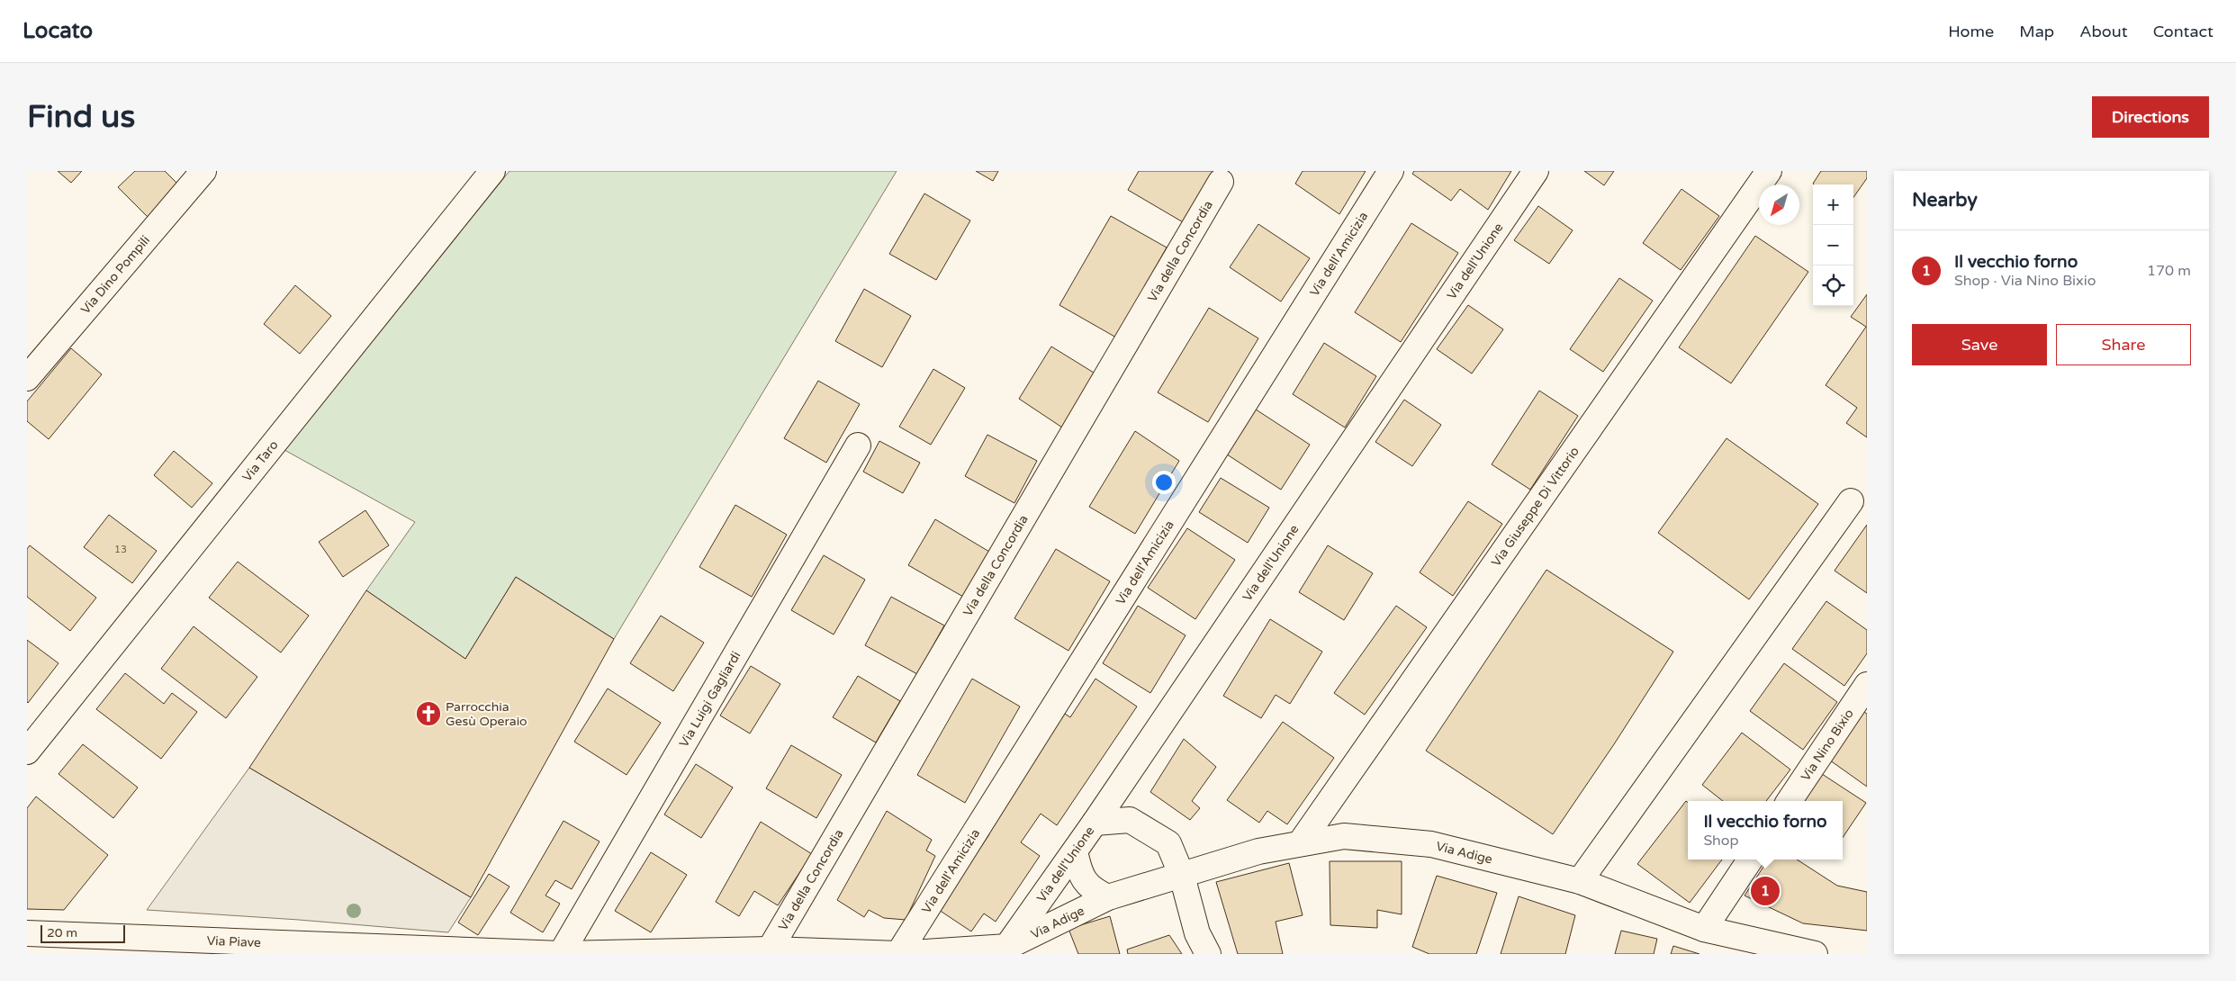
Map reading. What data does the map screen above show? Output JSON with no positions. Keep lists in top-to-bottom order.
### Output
{
  "streets": {
    "street": [
      "Via della Concordia",
      "Via dell'Amicizia",
      "Via dell'Unione",
      "Via Dino Pompili",
      "Via Taro",
      "Via Giuseppe Di Vittorio",
      "Via Luigi Gagliardi",
      "Via Nino Bixio",
      "Via Adige",
      "Via Piave"
    ]
  },
  "crossings": [
    ["Via della Concordia", "Via Piave"],
    ["Via dell'Amicizia", "Via Piave"],
    ["Via dell'Unione", "Via Adige"],
    ["Via dell'Unione", "Via Piave"],
    ["Via Giuseppe Di Vittorio", "Via Adige"],
    ["Via Luigi Gagliardi", "Via Piave"],
    ["Via Adige", "Via Piave"]
  ],
  "places": {
    "church": ["Parrocchia Gesù Operaio"]
  },
  "house_numbers": ["13"],
  "scale_bar": "20 m",
  "north": "bottom left",
  "page": {
    "header": "Locato",
    "nav": [
      "Home",
      "Map",
      "About",
      "Contact"
    ],
    "buttons": [
      "Directions",
      ["Save", "Share"]
    ],
    "title": "Find us",
    "heading": "Nearby",
    "map_buttons": ["+", "−"],
    "list": [
      {
        "mark": "1",
        "name": "Il vecchio forno",
        "note": "Shop · Via Nino Bixio",
        "value": "170 m"
      }
    ],
    "popup": ["Il vecchio forno", "Shop"],
    "pins": "1",
    "scale": "20 m"
  }
}
